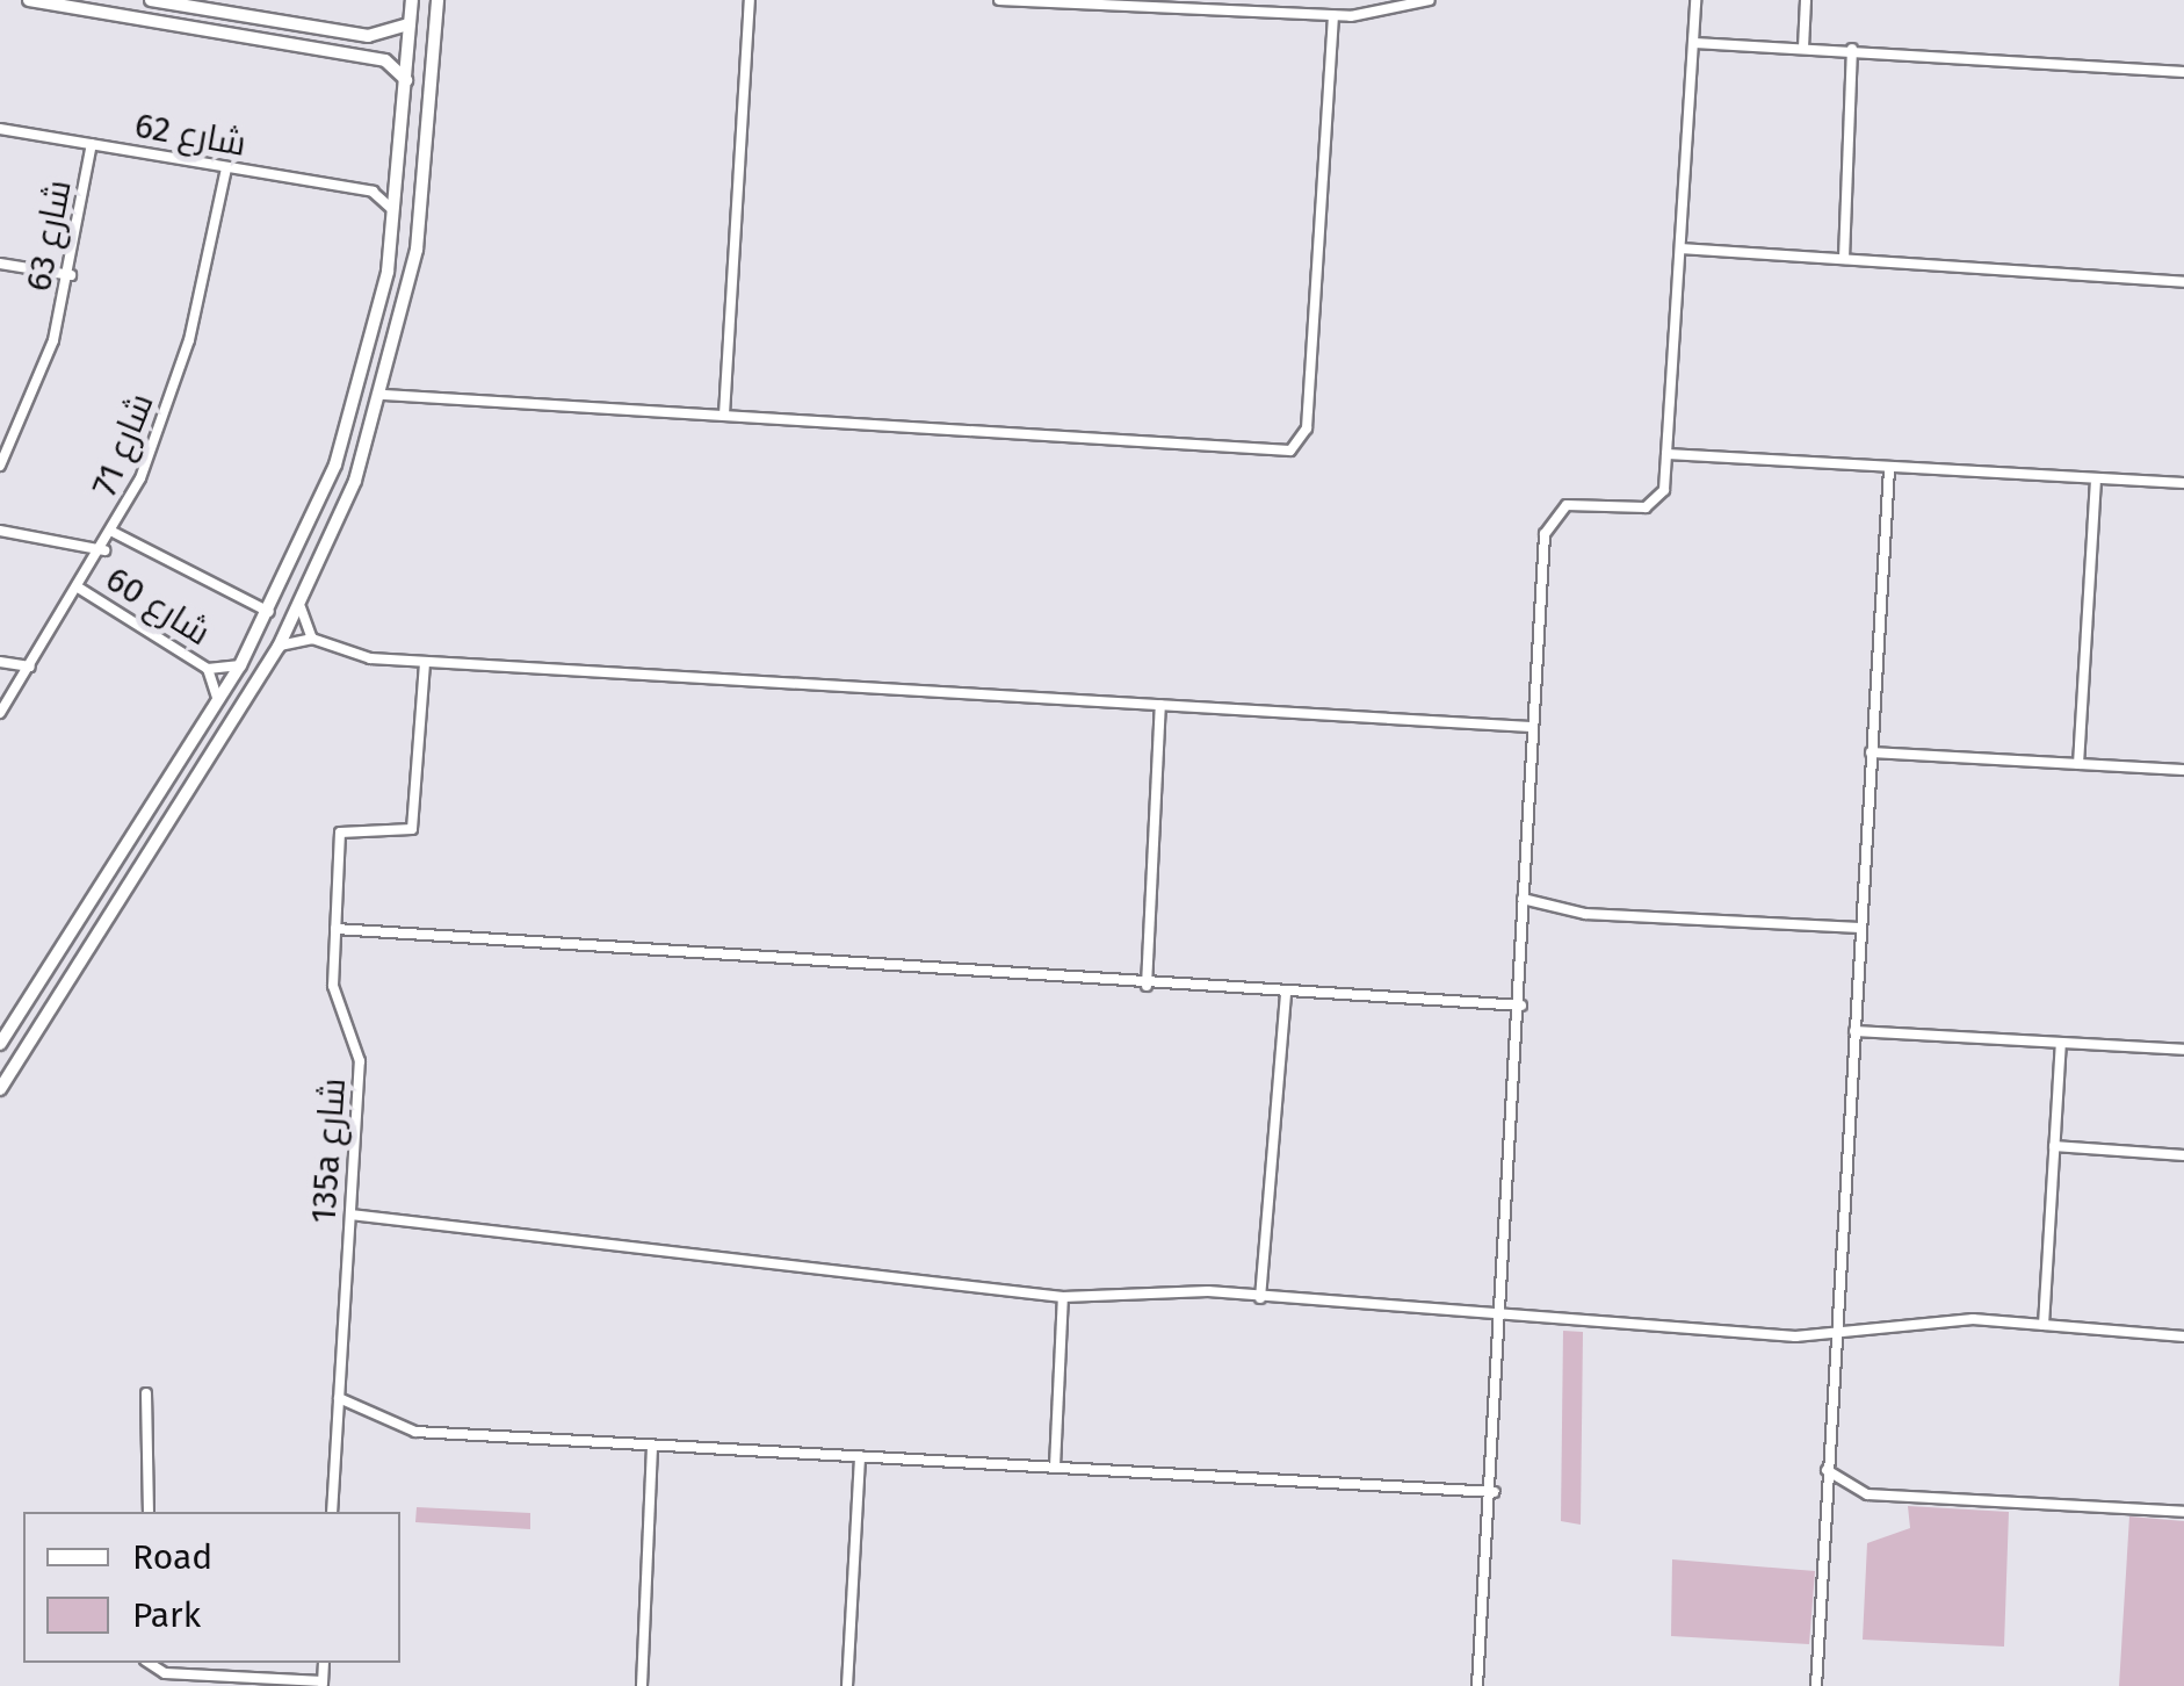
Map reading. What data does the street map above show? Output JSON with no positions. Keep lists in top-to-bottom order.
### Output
{
  "streets": {
    "street": [
      "شارع 62",
      "شارع 63",
      "شارع 71",
      "شارع 60",
      "135a شارع"
    ]
  },
  "crossings": [
    ["شارع 62", "شارع 63"],
    ["شارع 62", "شارع 71"],
    ["شارع 71", "شارع 60"]
  ],
  "legend": ["Road", "Park"]
}
